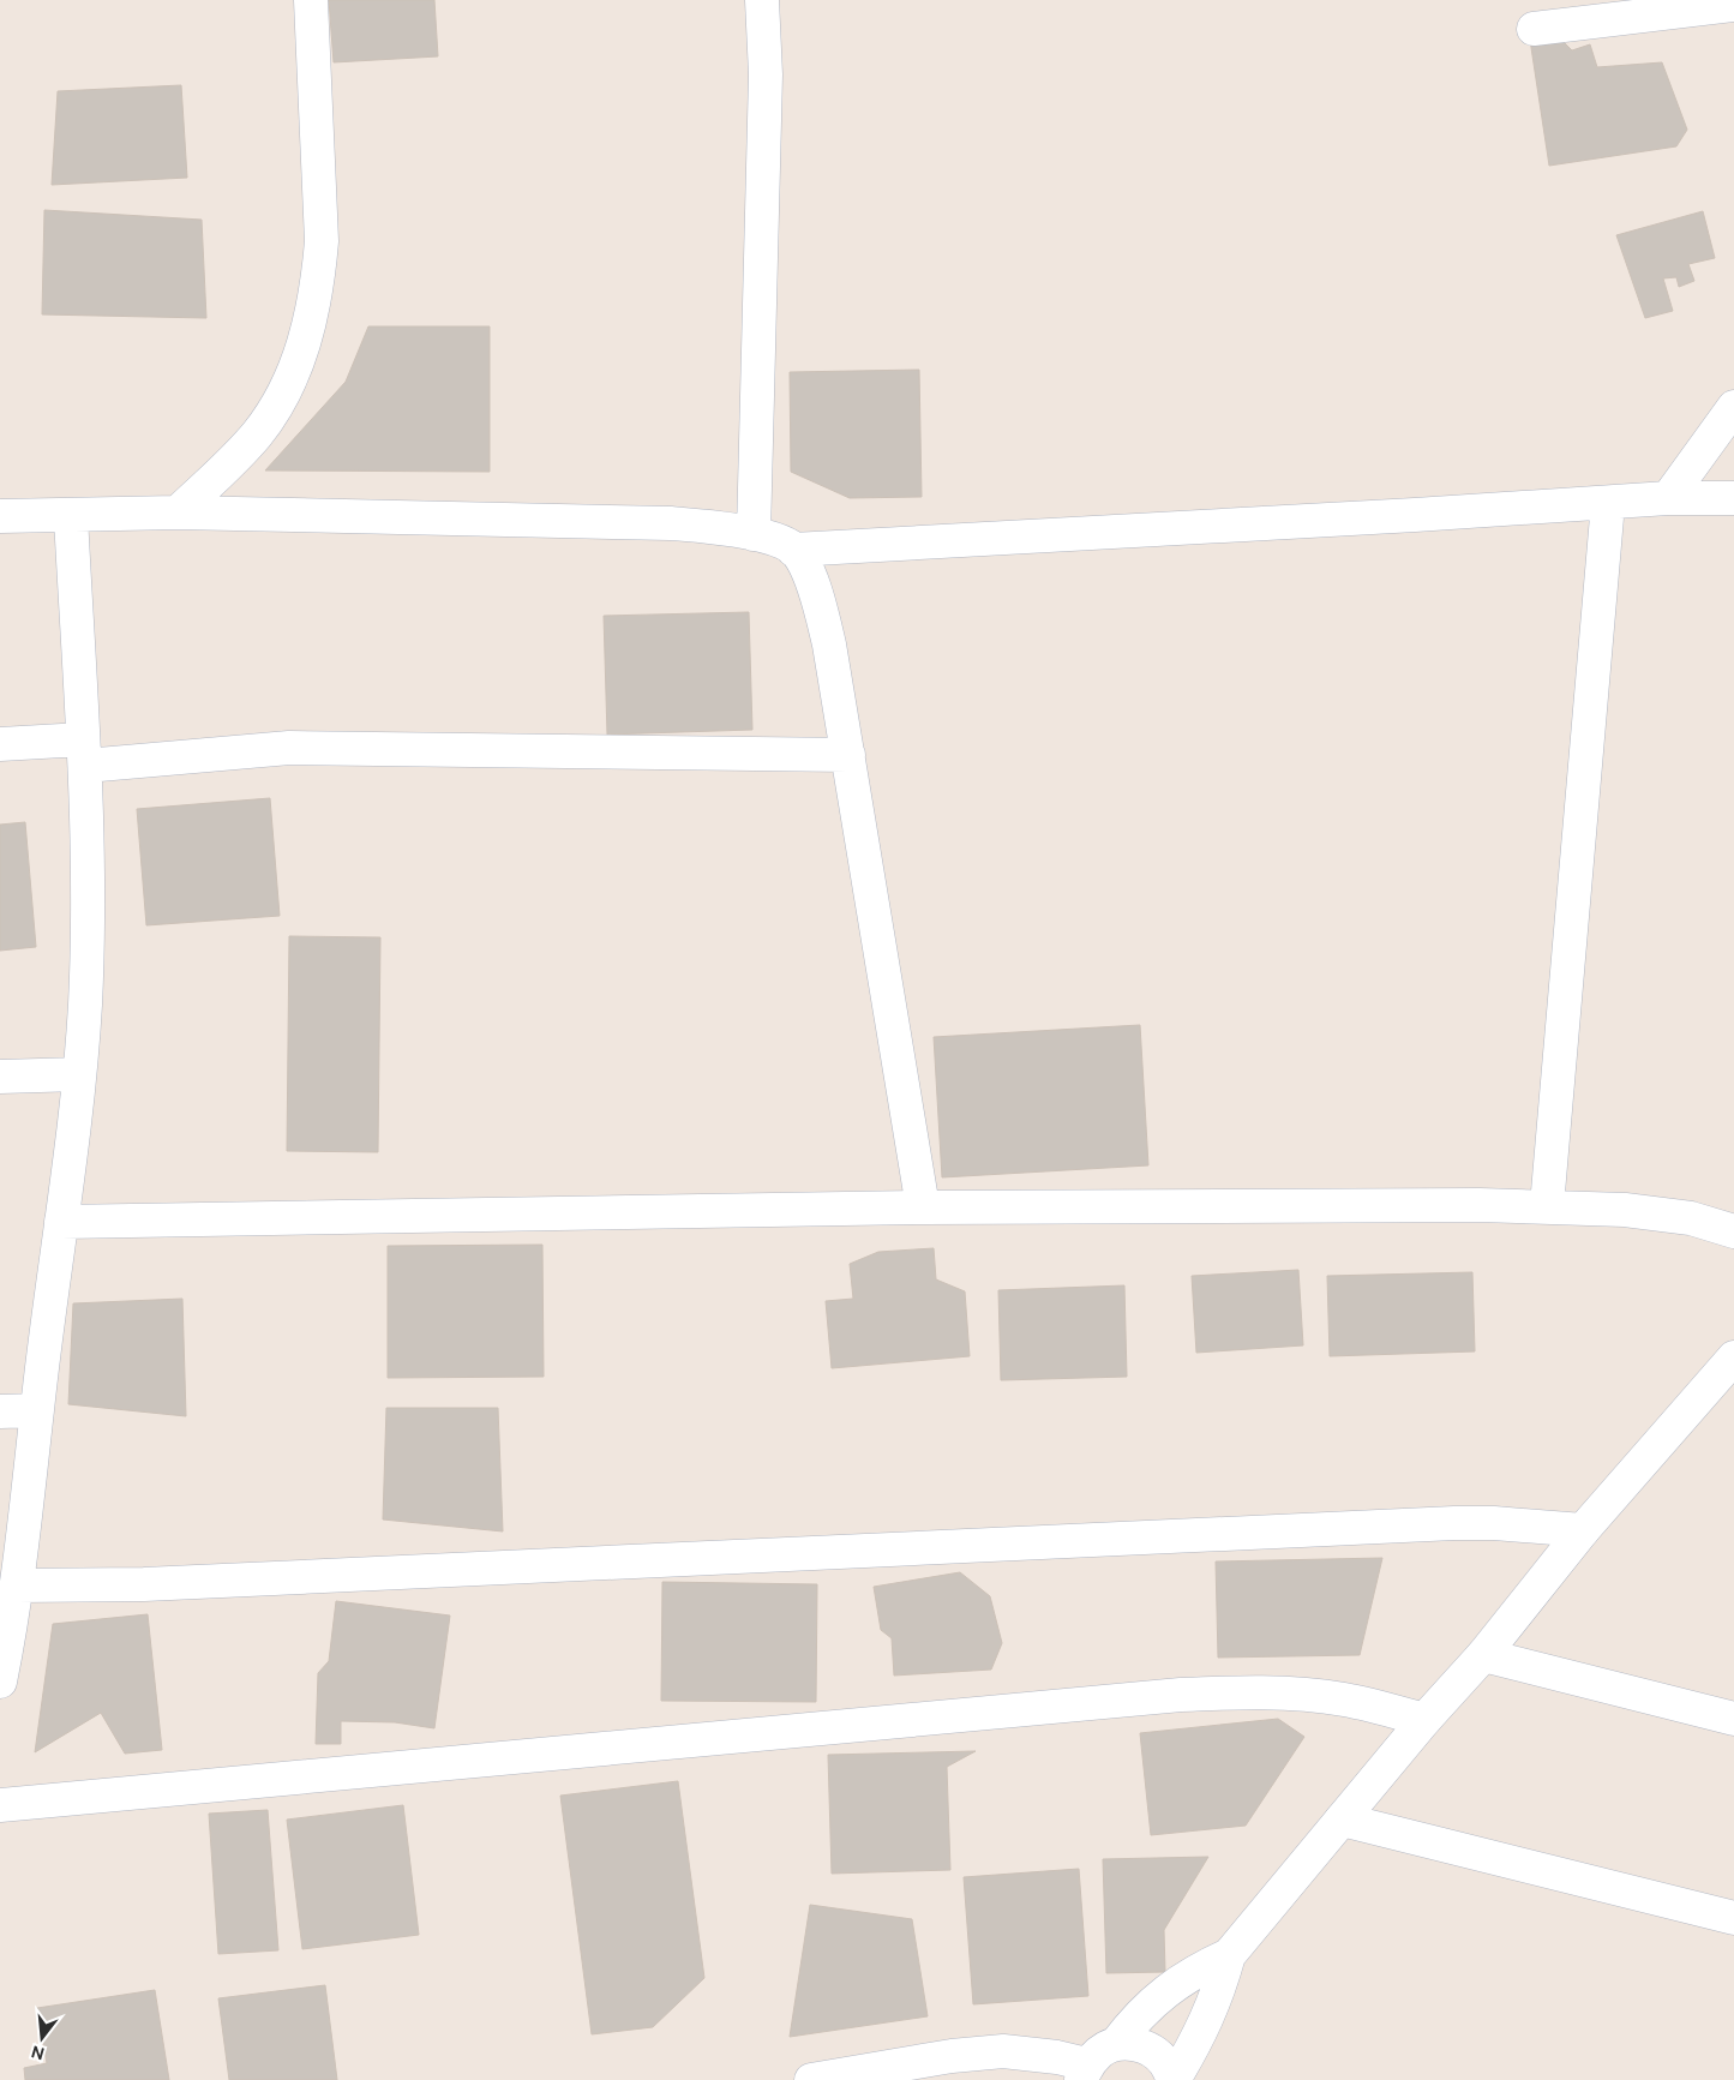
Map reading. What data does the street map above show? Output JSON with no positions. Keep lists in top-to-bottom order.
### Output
{
  "north": "bottom"
}
